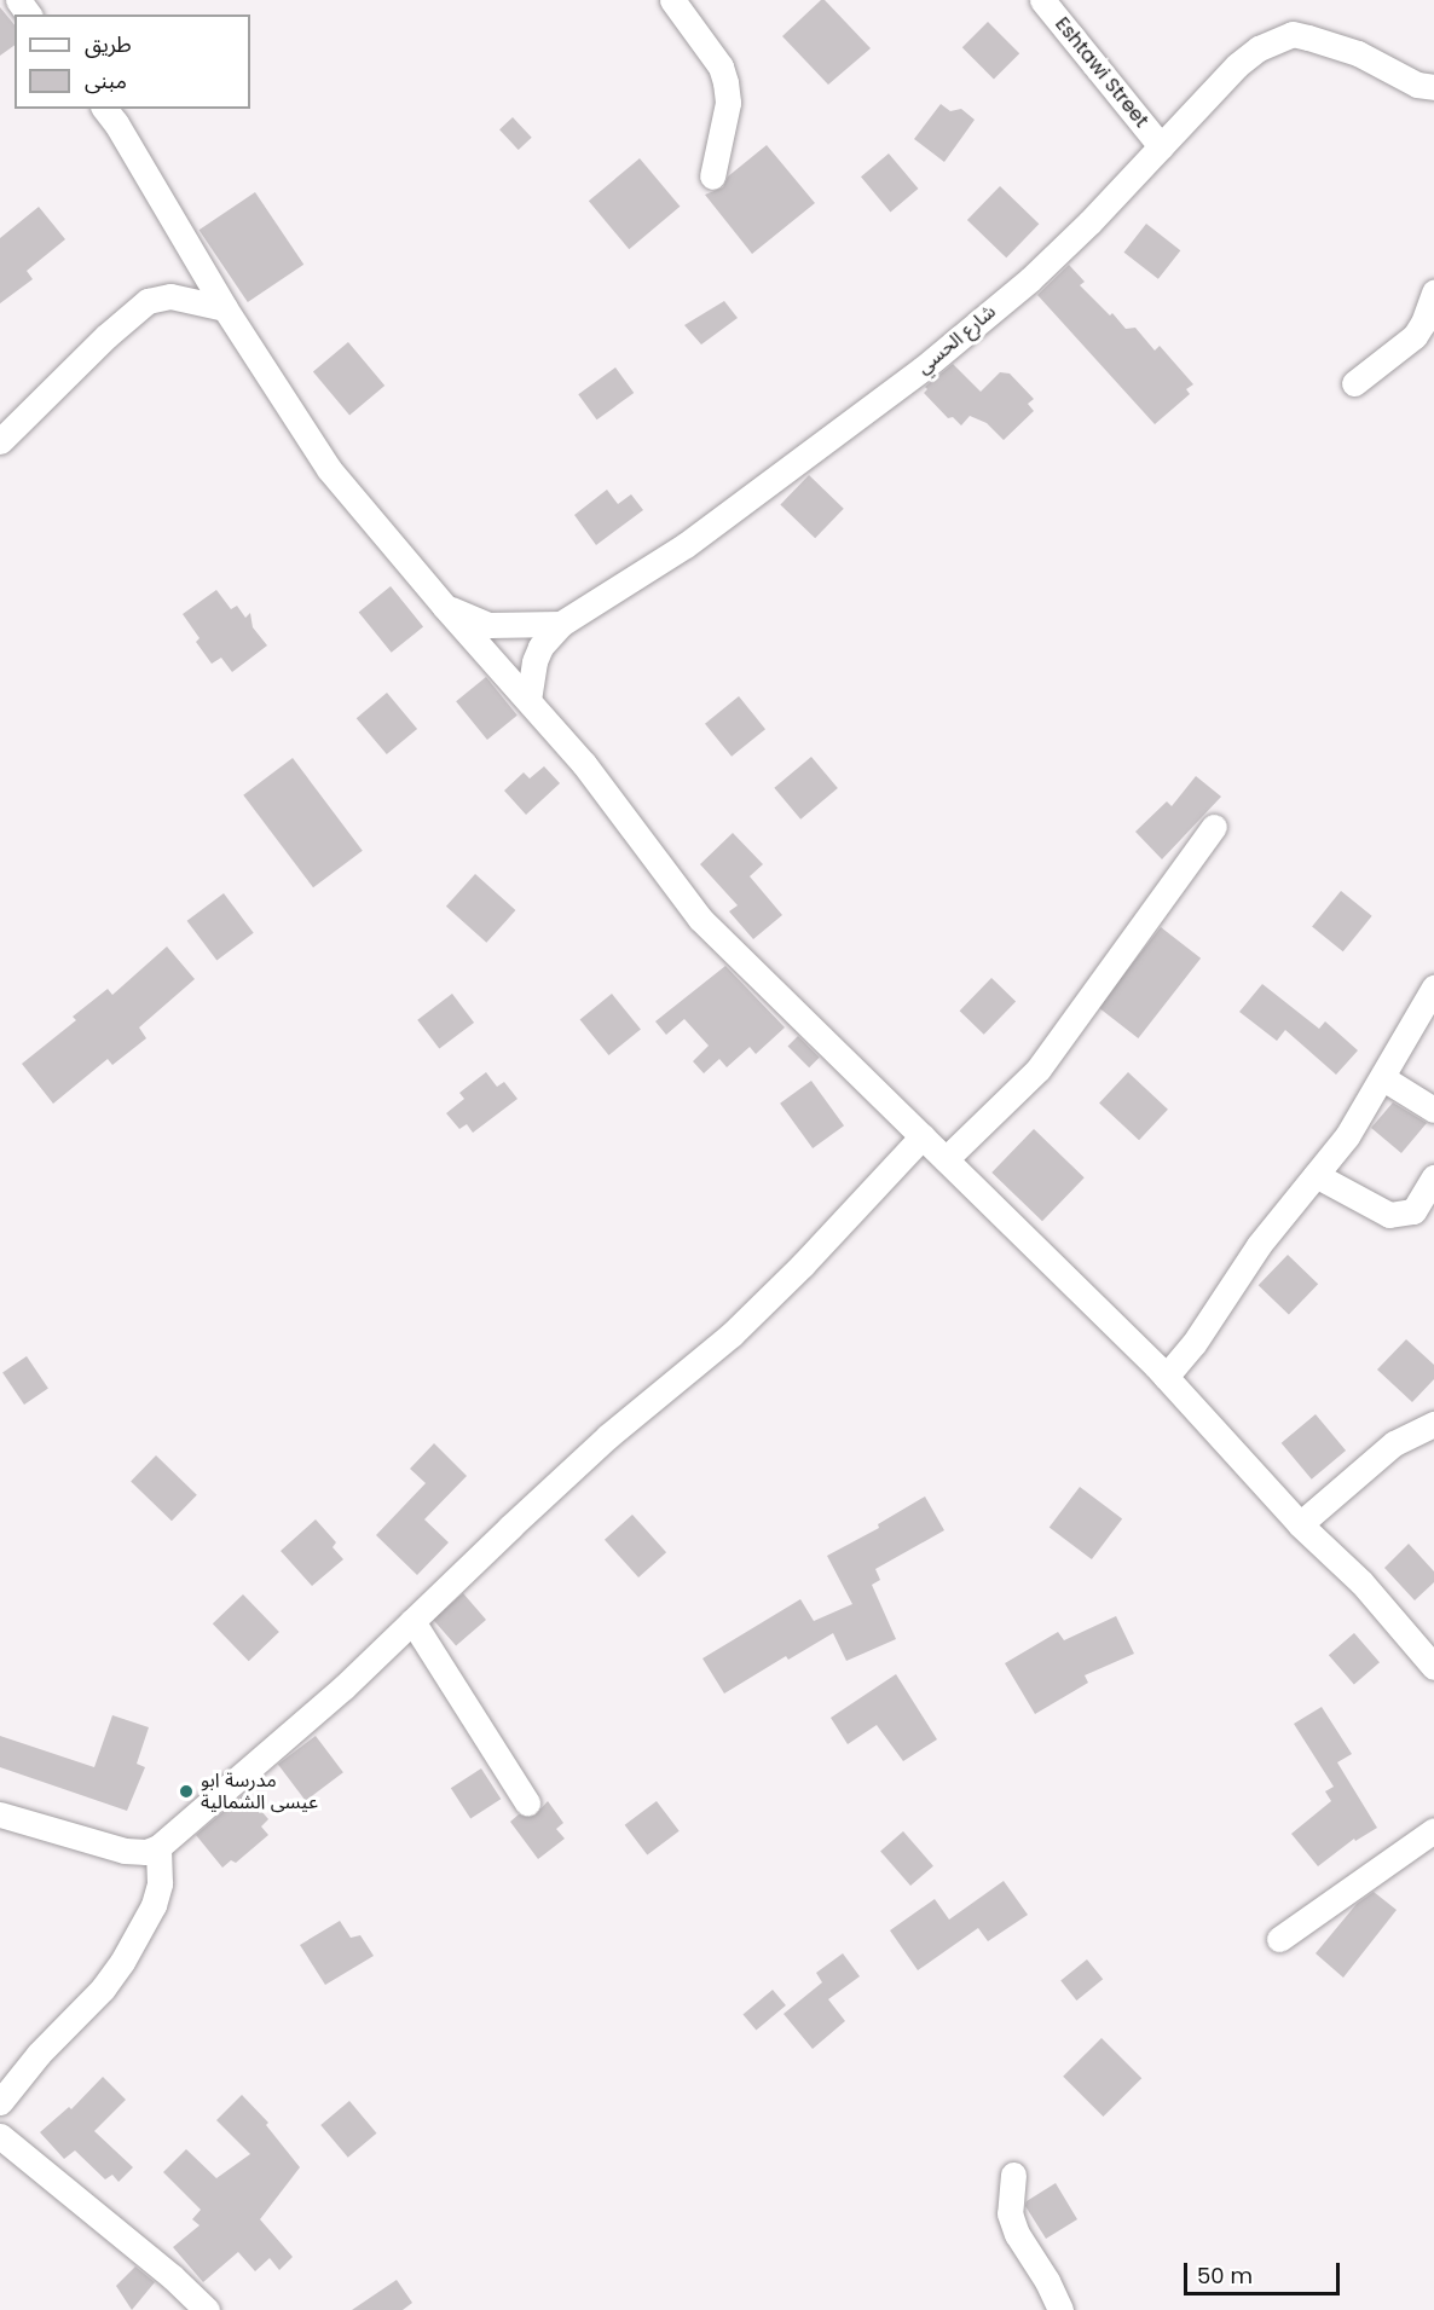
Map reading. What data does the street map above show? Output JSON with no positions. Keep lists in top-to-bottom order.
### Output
{
  "streets": {
    "street": ["Eshtawi Street", "شارع الحسي"]
  },
  "crossings": [
    ["Eshtawi Street", "شارع الحسي"]
  ],
  "places": ["مدرسة ابو عيسى الشمالية"],
  "legend": ["طريق", "مبنى"],
  "scale_bar": "50 m"
}
